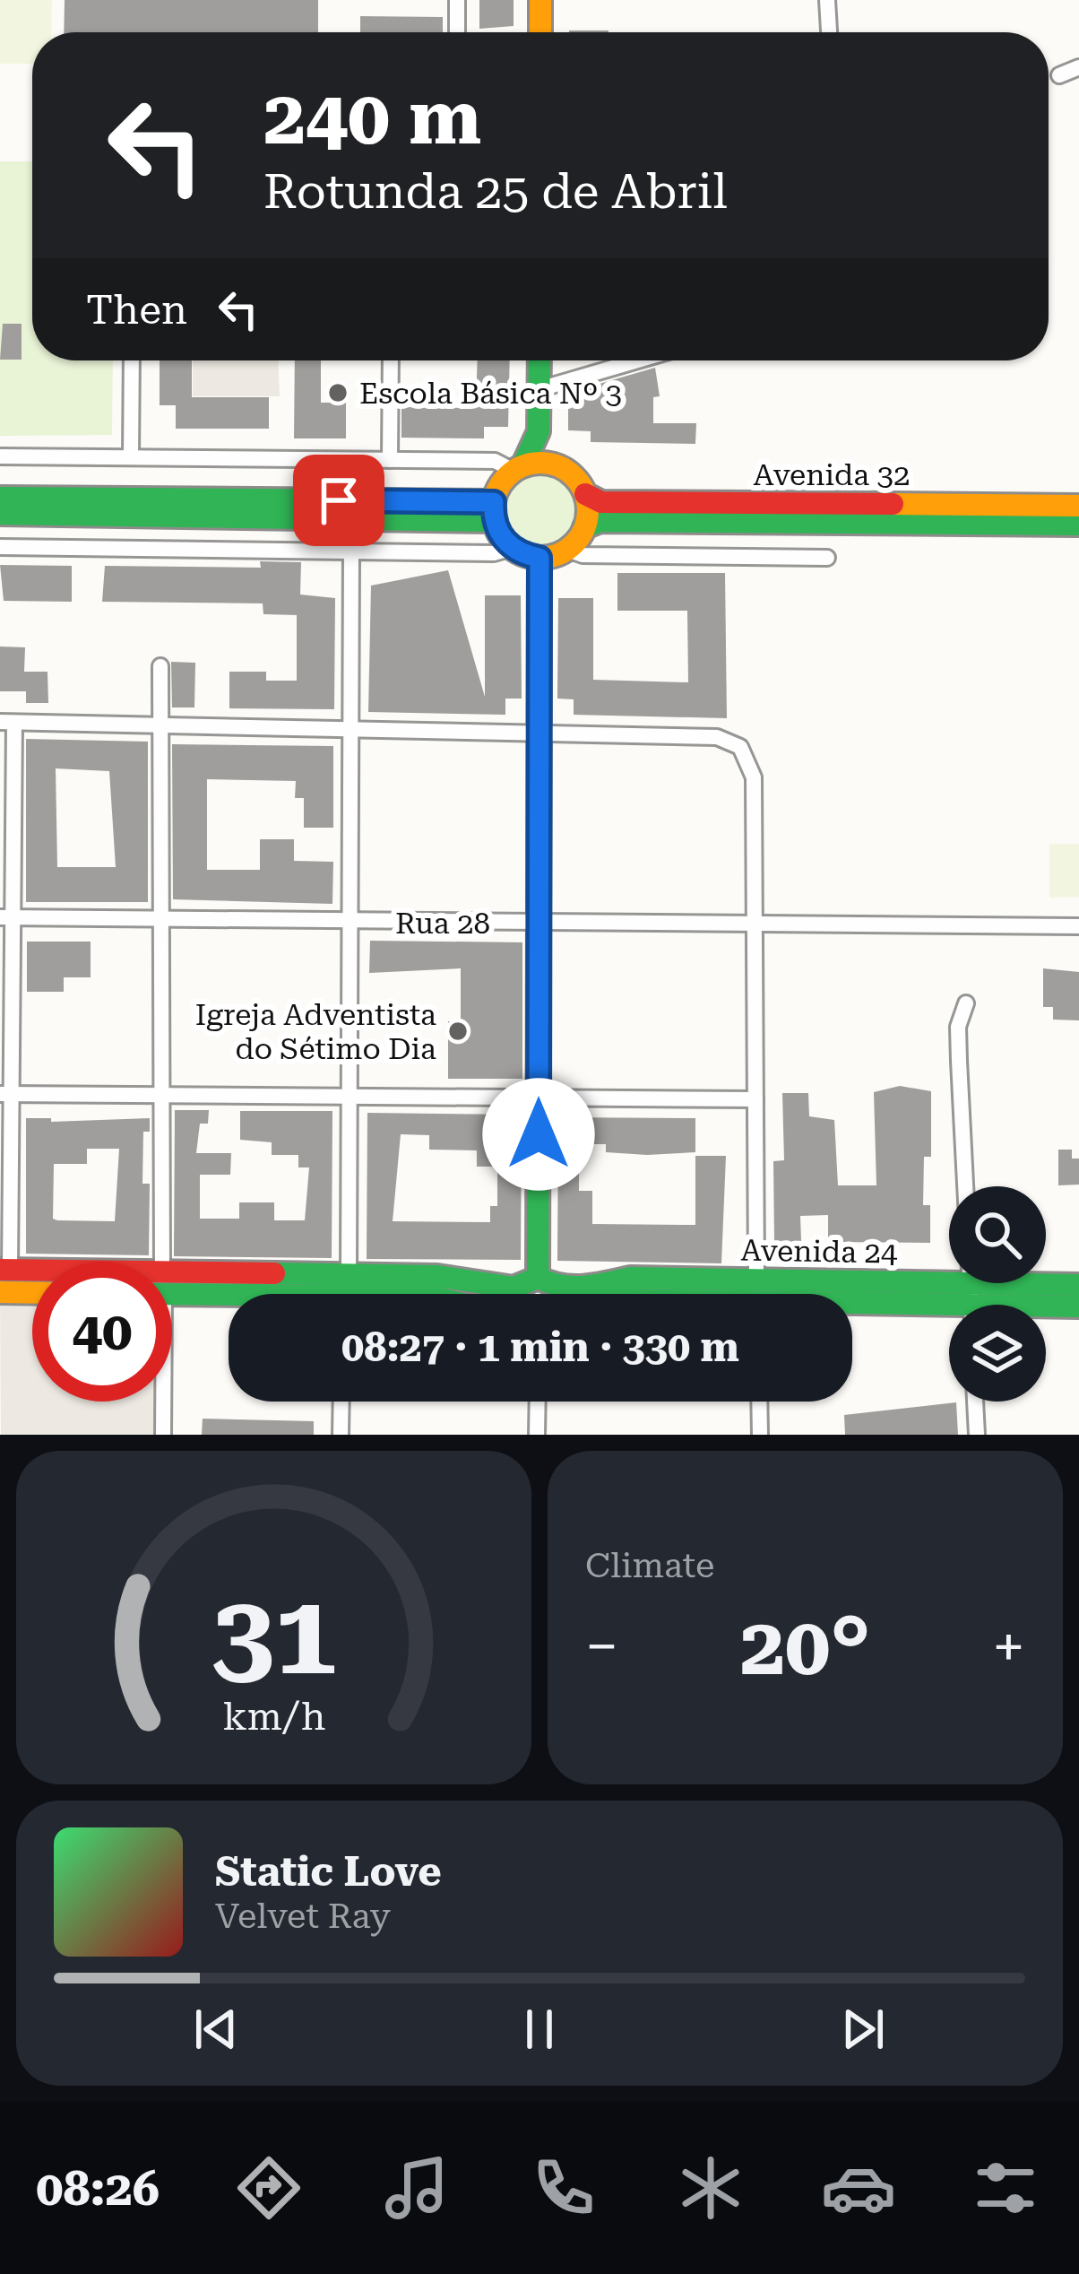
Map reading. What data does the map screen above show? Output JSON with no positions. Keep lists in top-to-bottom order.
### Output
{
  "streets": {
    "main road": ["Avenida 32", "Avenida 24"],
    "street": ["Rua 28"]
  },
  "places": ["Escola Básica Nº 3", "Igreja Adventista do Sétimo Dia"],
  "page": {
    "turn": ["240 m", "Rotunda 25 de Abril"],
    "then": "Then",
    "limit": "40",
    "trip": "08:27 · 1 min · 330 m",
    "tile": "Climate",
    "heat": ["−", "20°", "+"],
    "song": ["Static Love", "Velvet Ray"],
    "tabs": "08:26",
    "gauge": ["31", "km/h"]
  }
}
